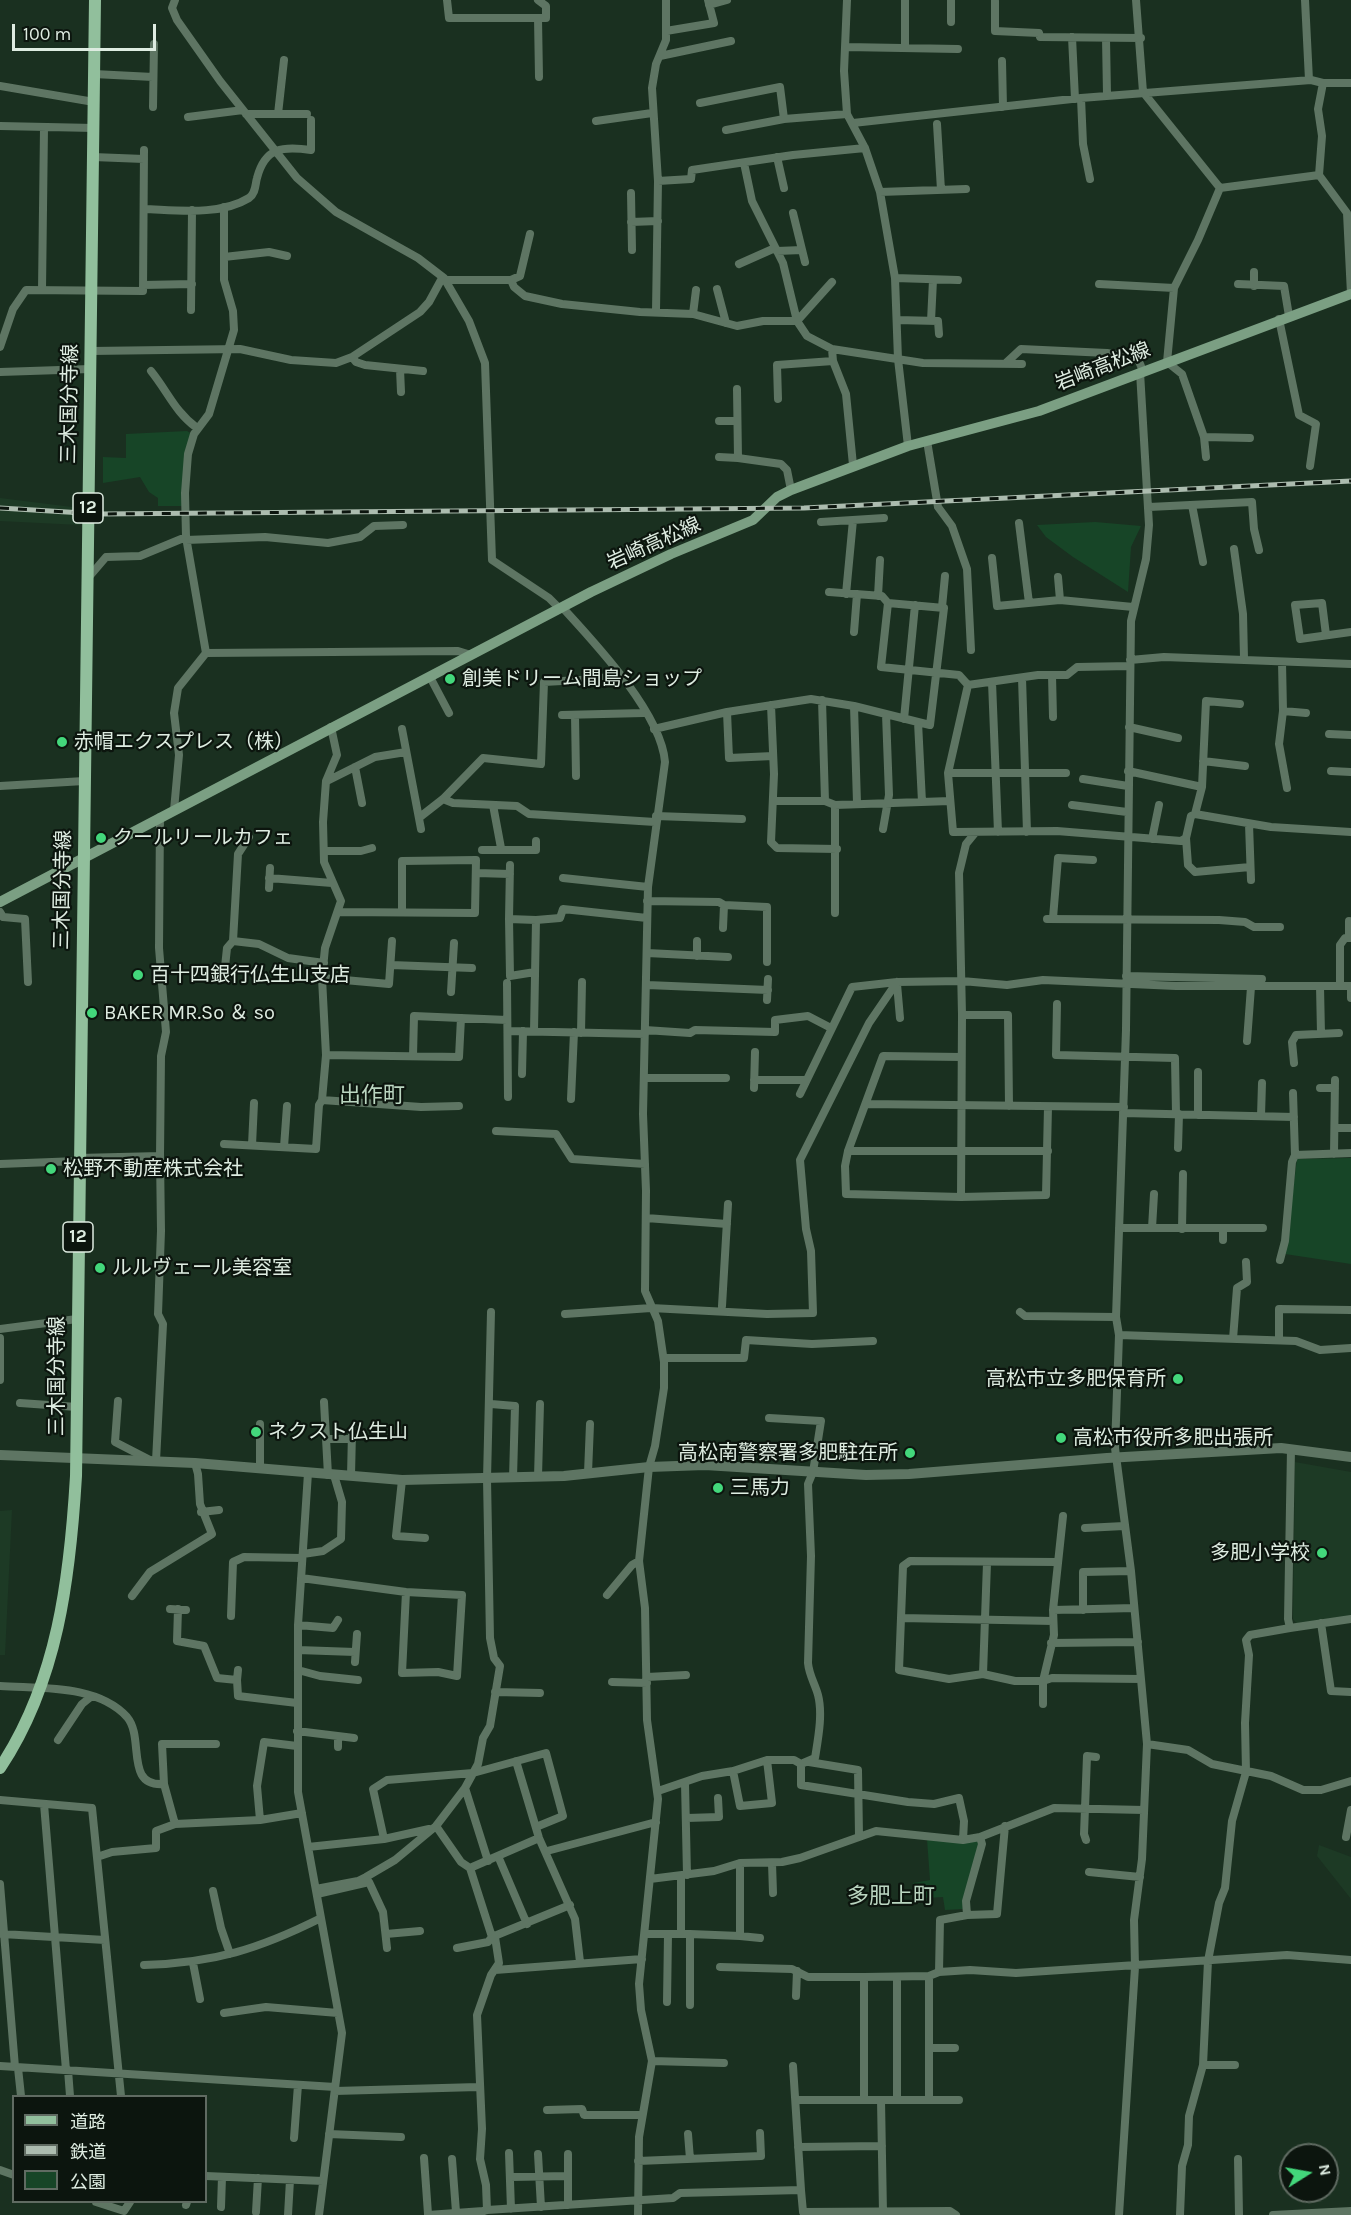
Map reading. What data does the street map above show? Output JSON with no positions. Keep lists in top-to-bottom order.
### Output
{
  "streets": {
    "main road": ["岩崎高松線", "三木国分寺線", "12"]
  },
  "crossings": [
    ["岩崎高松線", "三木国分寺線"]
  ],
  "districts": ["出作町", "多肥上町"],
  "places": [
    "創美ドリーム間島ショップ",
    "赤帽エクスプレス（株）",
    "クールリールカフェ",
    "百十四銀行仏生山支店",
    "BAKER MR.So ＆ so",
    "松野不動産株式会社",
    "ルルヴェール美容室",
    "高松市立多肥保育所",
    "ネクスト仏生山",
    "高松市役所多肥出張所",
    "高松南警察署多肥駐在所",
    "三馬力",
    "多肥小学校"
  ],
  "legend": ["道路", "鉄道", "公園"],
  "scale_bar": "100 m",
  "north": "right"
}
